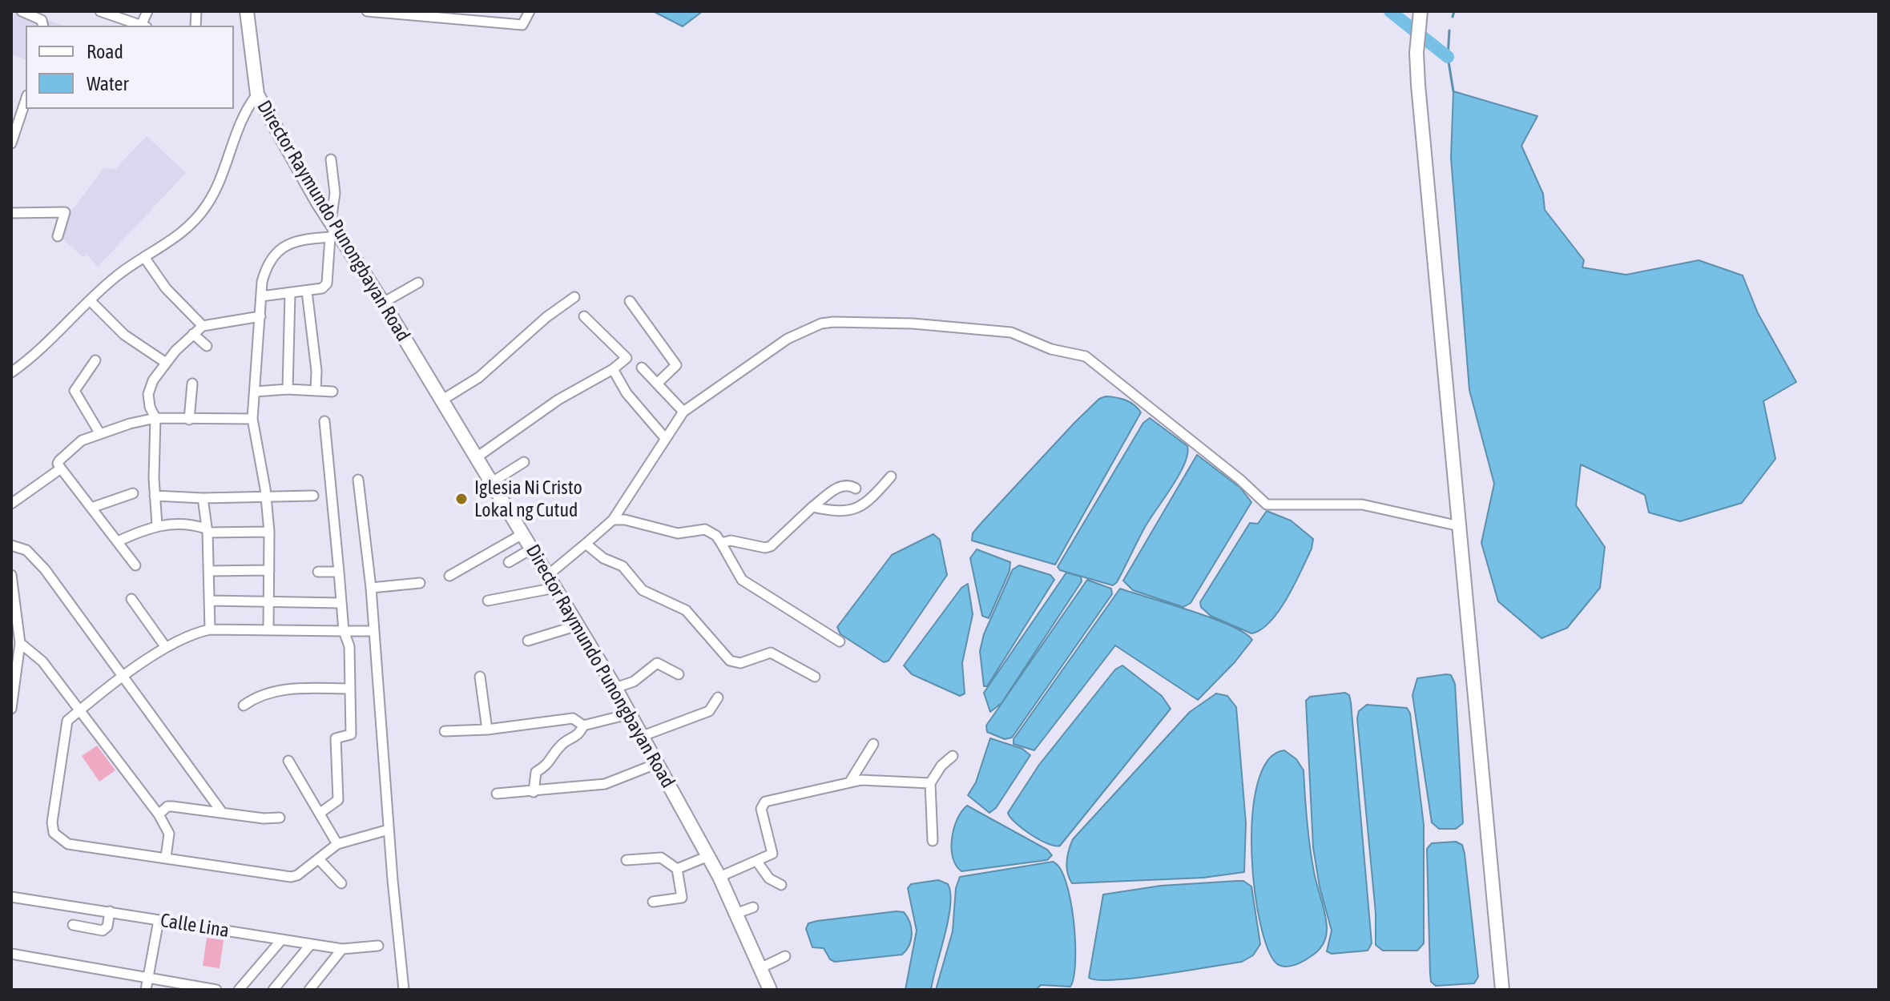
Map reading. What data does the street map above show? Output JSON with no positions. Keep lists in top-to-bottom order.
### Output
{
  "streets": {
    "street": ["Director Raymundo Punongbayan Road", "Calle Lina"]
  },
  "places": ["Iglesia Ni Cristo Lokal ng Cutud"],
  "legend": ["Road", "Water"]
}
